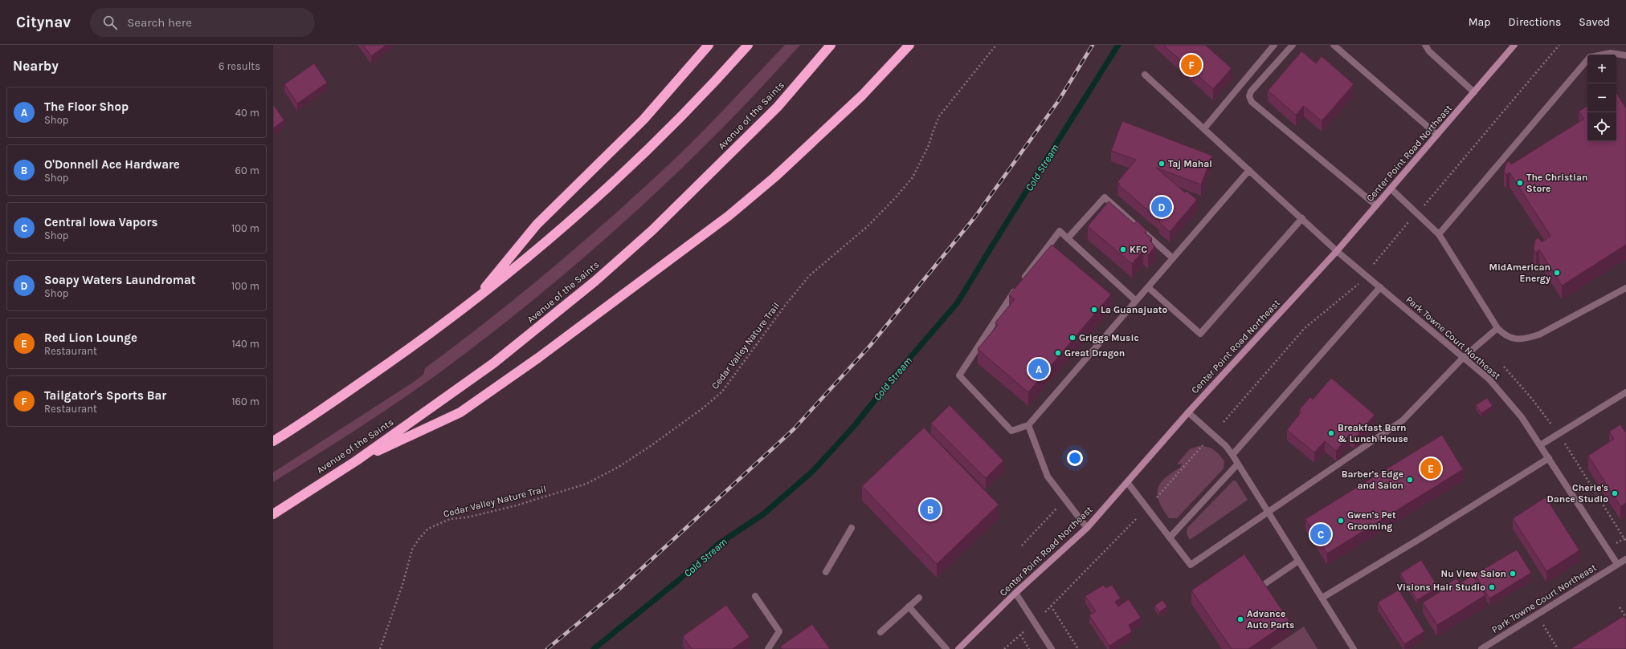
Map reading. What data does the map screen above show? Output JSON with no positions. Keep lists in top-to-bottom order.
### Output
{
  "streets": {
    "highway": ["Avenue of the Saints"],
    "main road": ["Center Point Road Northeast"],
    "street": ["Park Towne Court Northeast"],
    "path": ["Cedar Valley Nature Trail"]
  },
  "crossings": [
    ["Center Point Road Northeast", "Park Towne Court Northeast"]
  ],
  "water": ["Cold Stream"],
  "places": [
    "Taj Mahal",
    "The Christian Store",
    "KFC",
    "MidAmerican Energy",
    "La Guanajuato",
    "Griggs Music",
    "Great Dragon",
    "Breakfast Barn & Lunch House",
    "Barber's Edge and Salon",
    "Cherie's Dance Studio",
    "Gwen's Pet Grooming",
    "Nu View Salon",
    "Visions Hair Studio",
    "Advance Auto Parts"
  ],
  "page": {
    "header": "Citynav",
    "search": "Search here",
    "nav": ["Map", "Directions", "Saved"],
    "heading": ["Nearby", "6 results"],
    "pins": [
      "F",
      "D",
      "A",
      "E",
      "B",
      "C"
    ],
    "map_buttons": ["+", "−"],
    "list": [
      {
        "mark": "A",
        "name": "The Floor Shop",
        "note": "Shop",
        "value": "40 m"
      },
      {
        "mark": "B",
        "name": "O'Donnell Ace Hardware",
        "note": "Shop",
        "value": "60 m"
      },
      {
        "mark": "C",
        "name": "Central Iowa Vapors",
        "note": "Shop",
        "value": "100 m"
      },
      {
        "mark": "D",
        "name": "Soapy Waters Laundromat",
        "note": "Shop",
        "value": "100 m"
      },
      {
        "mark": "E",
        "name": "Red Lion Lounge",
        "note": "Restaurant",
        "value": "140 m"
      },
      {
        "mark": "F",
        "name": "Tailgator's Sports Bar",
        "note": "Restaurant",
        "value": "160 m"
      }
    ]
  }
}
